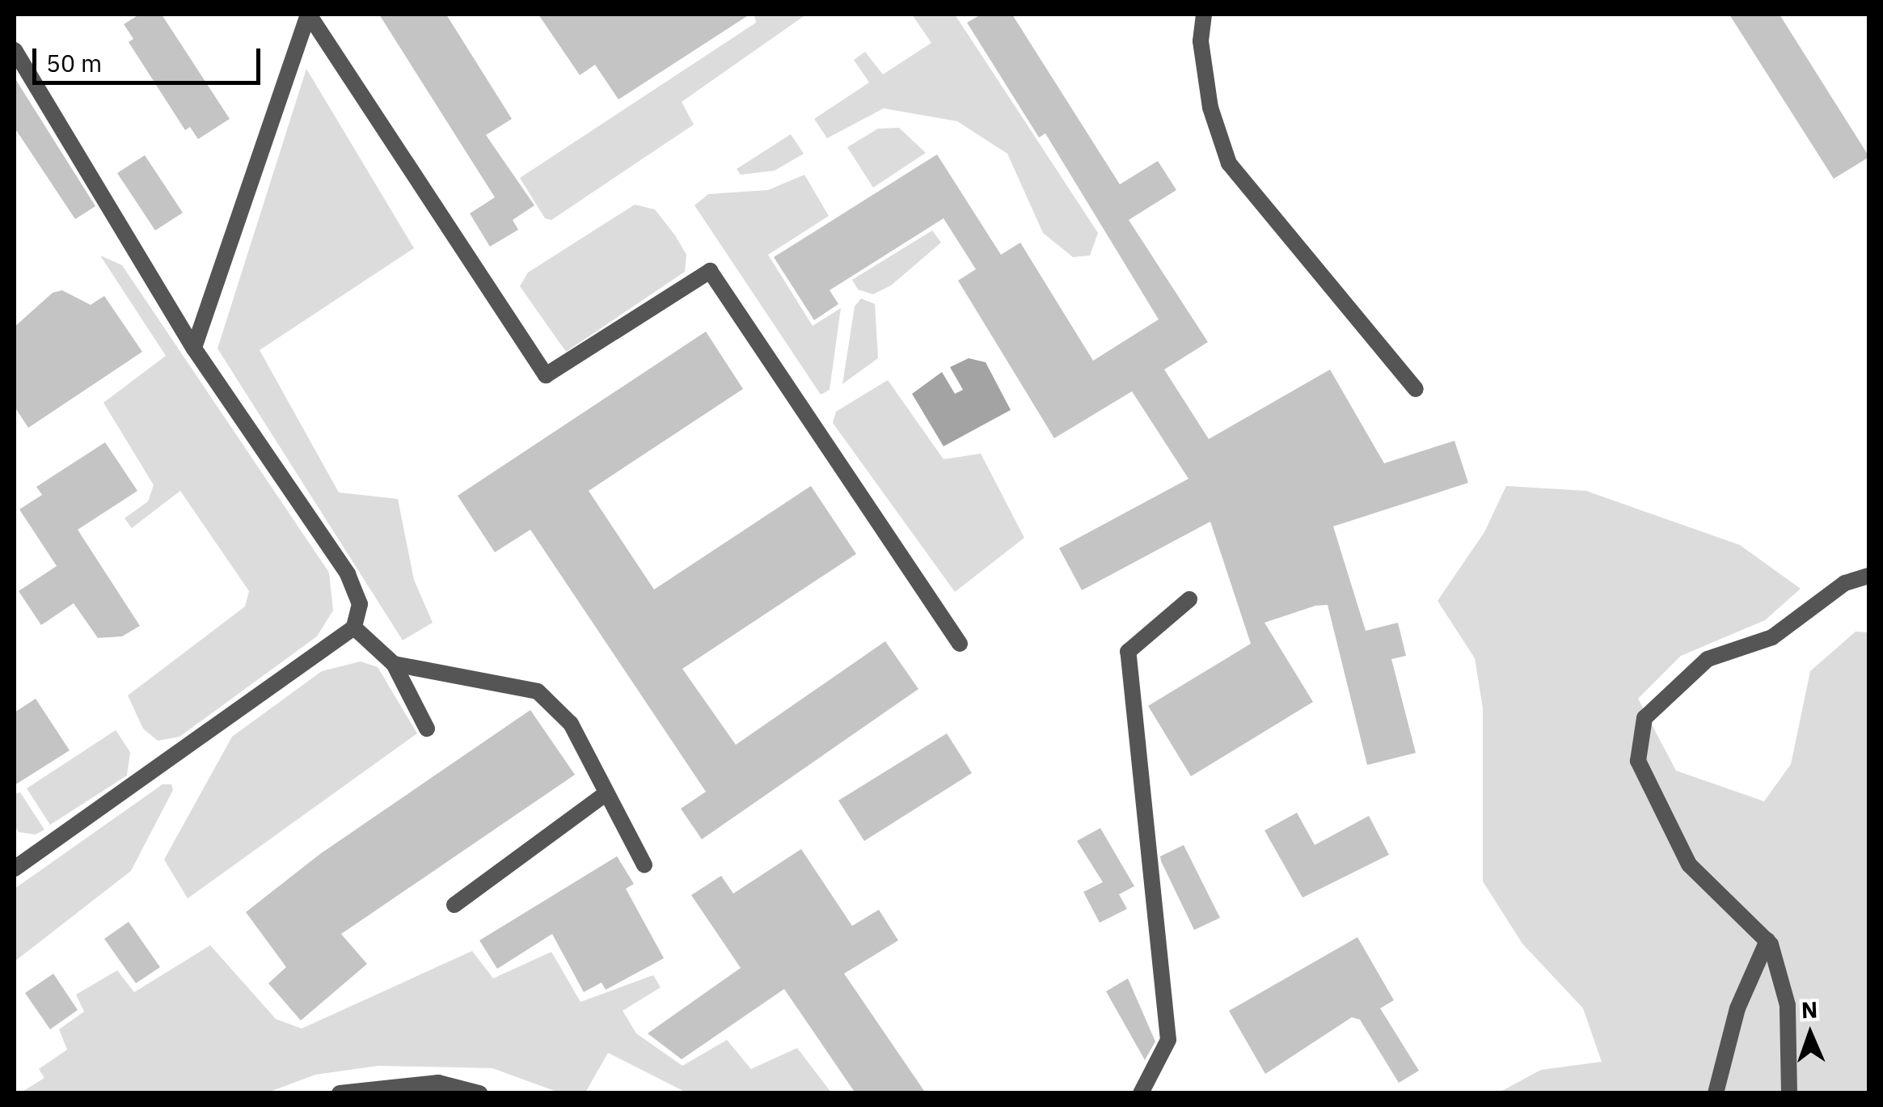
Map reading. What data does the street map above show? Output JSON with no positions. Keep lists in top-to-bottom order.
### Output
{
  "scale_bar": "50 m",
  "north": "top"
}
